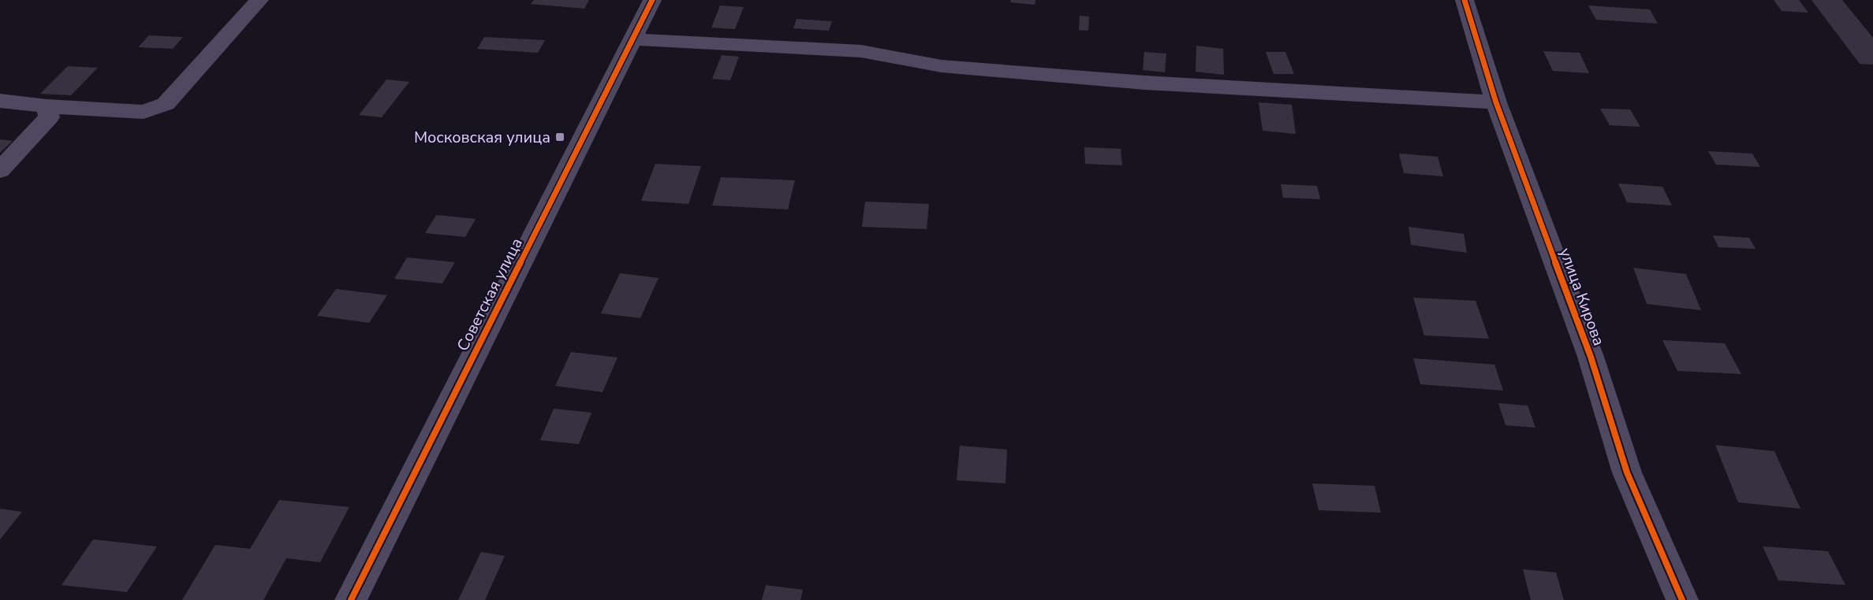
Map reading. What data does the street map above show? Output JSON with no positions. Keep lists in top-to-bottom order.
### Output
{
  "streets": {
    "street": ["Советская улица", "улица Кирова"]
  },
  "places": {
    "transit": ["Московская улица"]
  }
}
